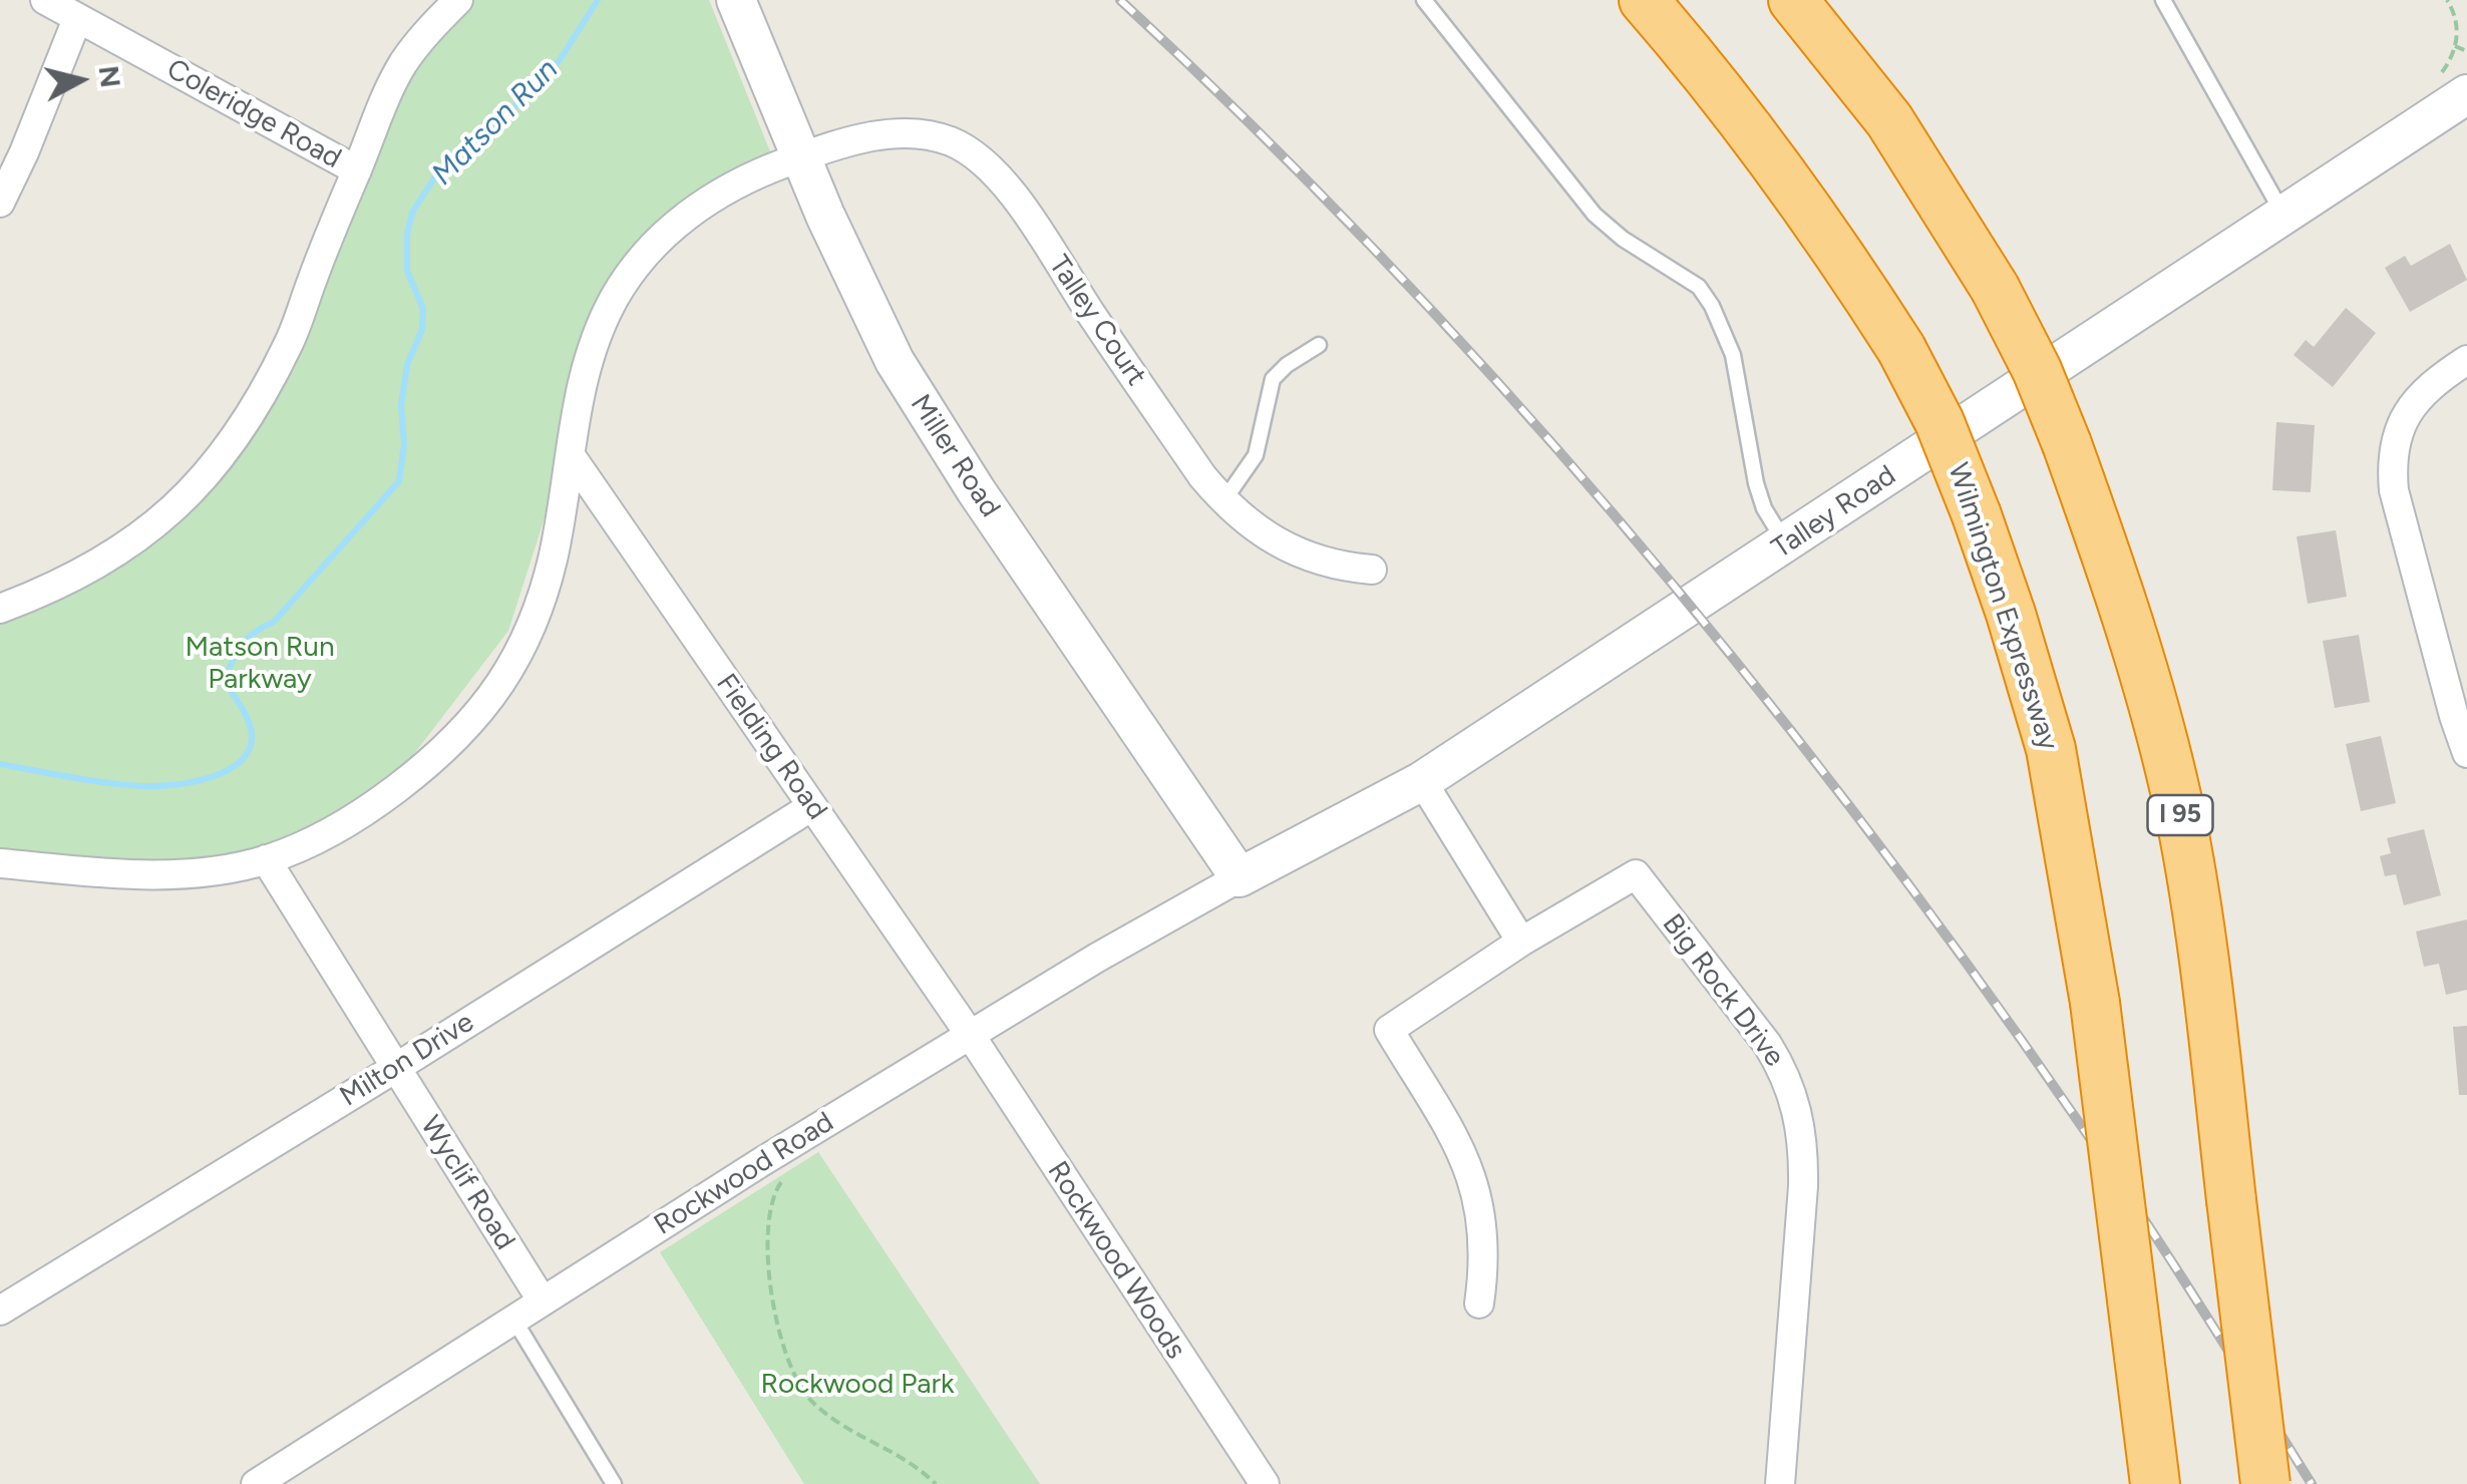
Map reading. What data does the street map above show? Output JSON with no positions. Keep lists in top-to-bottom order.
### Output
{
  "streets": {
    "highway": ["Wilmington Expressway", "I 95"],
    "street": [
      "Coleridge Road",
      "Talley Court",
      "Miller Road",
      "Talley Road",
      "Fielding Road",
      "Big Rock Drive",
      "Milton Drive",
      "Rockwood Road",
      "Wyclif Road",
      "Rockwood Woods"
    ]
  },
  "crossings": [
    ["Talley Court", "Miller Road"],
    ["Talley Court", "Fielding Road"],
    ["Talley Court", "Wyclif Road"],
    ["Miller Road", "Talley Road"],
    ["Miller Road", "Rockwood Road"],
    ["Talley Road", "Rockwood Road"],
    ["Fielding Road", "Milton Drive"],
    ["Fielding Road", "Rockwood Road"],
    ["Fielding Road", "Rockwood Woods"],
    ["Milton Drive", "Wyclif Road"],
    ["Rockwood Road", "Wyclif Road"],
    ["Rockwood Road", "Rockwood Woods"]
  ],
  "water": ["Matson Run"],
  "parks": ["Matson Run Parkway", "Rockwood Park"],
  "north": "right"
}
